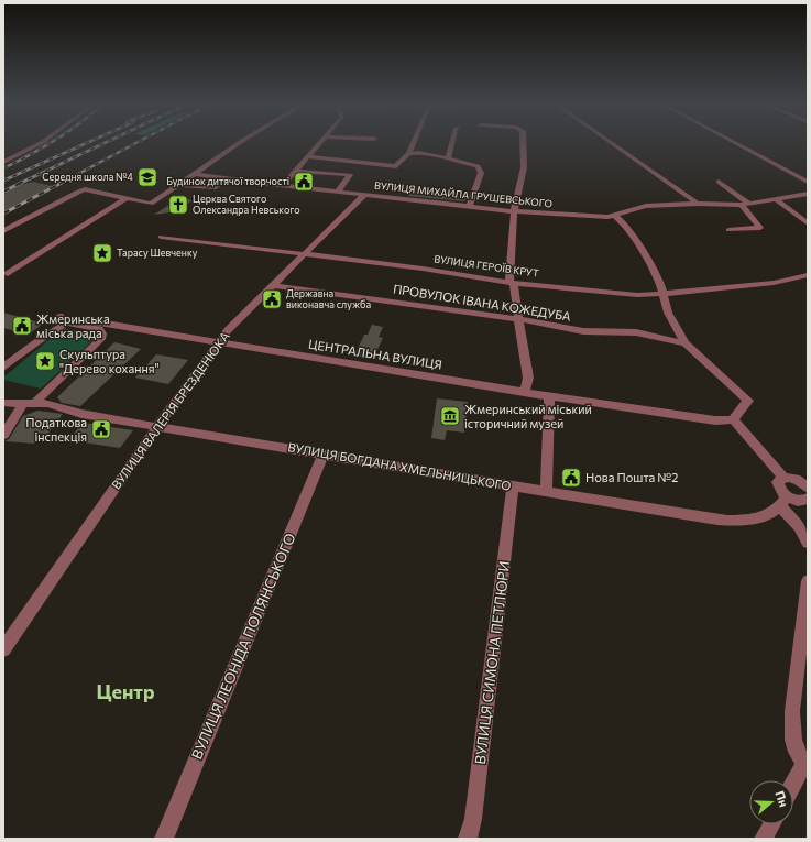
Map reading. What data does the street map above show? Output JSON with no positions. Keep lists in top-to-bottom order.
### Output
{
  "streets": {
    "street": [
      "ВУЛИЦЯ МИХАЙЛА ГРУШЕВСЬКОГО",
      "ВУЛИЦЯ ГЕРОЇВ КРУТ",
      "ПРОВУЛОК ІВАНА КОЖЕДУБА",
      "ЦЕНТРАЛЬНА ВУЛИЦЯ",
      "ВУЛИЦЯ ВАЛЕРІЯ БРЕЗДЕНЮКА",
      "ВУЛИЦЯ БОГДАНА ХМЕЛЬНИЦЬКОГО",
      "ВУЛИЦЯ ЛЕОНІДА ПОЛЯНСЬКОГО",
      "ВУЛИЦЯ СИМОНА ПЕТЛЮРИ"
    ]
  },
  "crossings": [
    ["ВУЛИЦЯ МИХАЙЛА ГРУШЕВСЬКОГО", "ВУЛИЦЯ ВАЛЕРІЯ БРЕЗДЕНЮКА"],
    ["ВУЛИЦЯ ГЕРОЇВ КРУТ", "ВУЛИЦЯ ВАЛЕРІЯ БРЕЗДЕНЮКА"],
    ["ПРОВУЛОК ІВАНА КОЖЕДУБА", "ВУЛИЦЯ ВАЛЕРІЯ БРЕЗДЕНЮКА"],
    ["ЦЕНТРАЛЬНА ВУЛИЦЯ", "ВУЛИЦЯ ВАЛЕРІЯ БРЕЗДЕНЮКА"],
    ["ВУЛИЦЯ ВАЛЕРІЯ БРЕЗДЕНЮКА", "ВУЛИЦЯ БОГДАНА ХМЕЛЬНИЦЬКОГО"],
    ["ВУЛИЦЯ БОГДАНА ХМЕЛЬНИЦЬКОГО", "ВУЛИЦЯ ЛЕОНІДА ПОЛЯНСЬКОГО"],
    ["ВУЛИЦЯ БОГДАНА ХМЕЛЬНИЦЬКОГО", "ВУЛИЦЯ СИМОНА ПЕТЛЮРИ"]
  ],
  "districts": ["Центр"],
  "places": {
    "school or university": ["Середня школа №4"],
    "public building": [
      "Будинок дитячої творчості",
      "Державна виконавча служба",
      "Жмеринська міська рада",
      "Податкова інспекція",
      "Нова Пошта №2"
    ],
    "church": ["Церква Святого Олександра Невського"],
    "place": ["Тарасу Шевченку", "Скульптура \"Дерево кохання\""],
    "museum": ["Жмеринський міський історичний музей"]
  },
  "north": "right"
}
